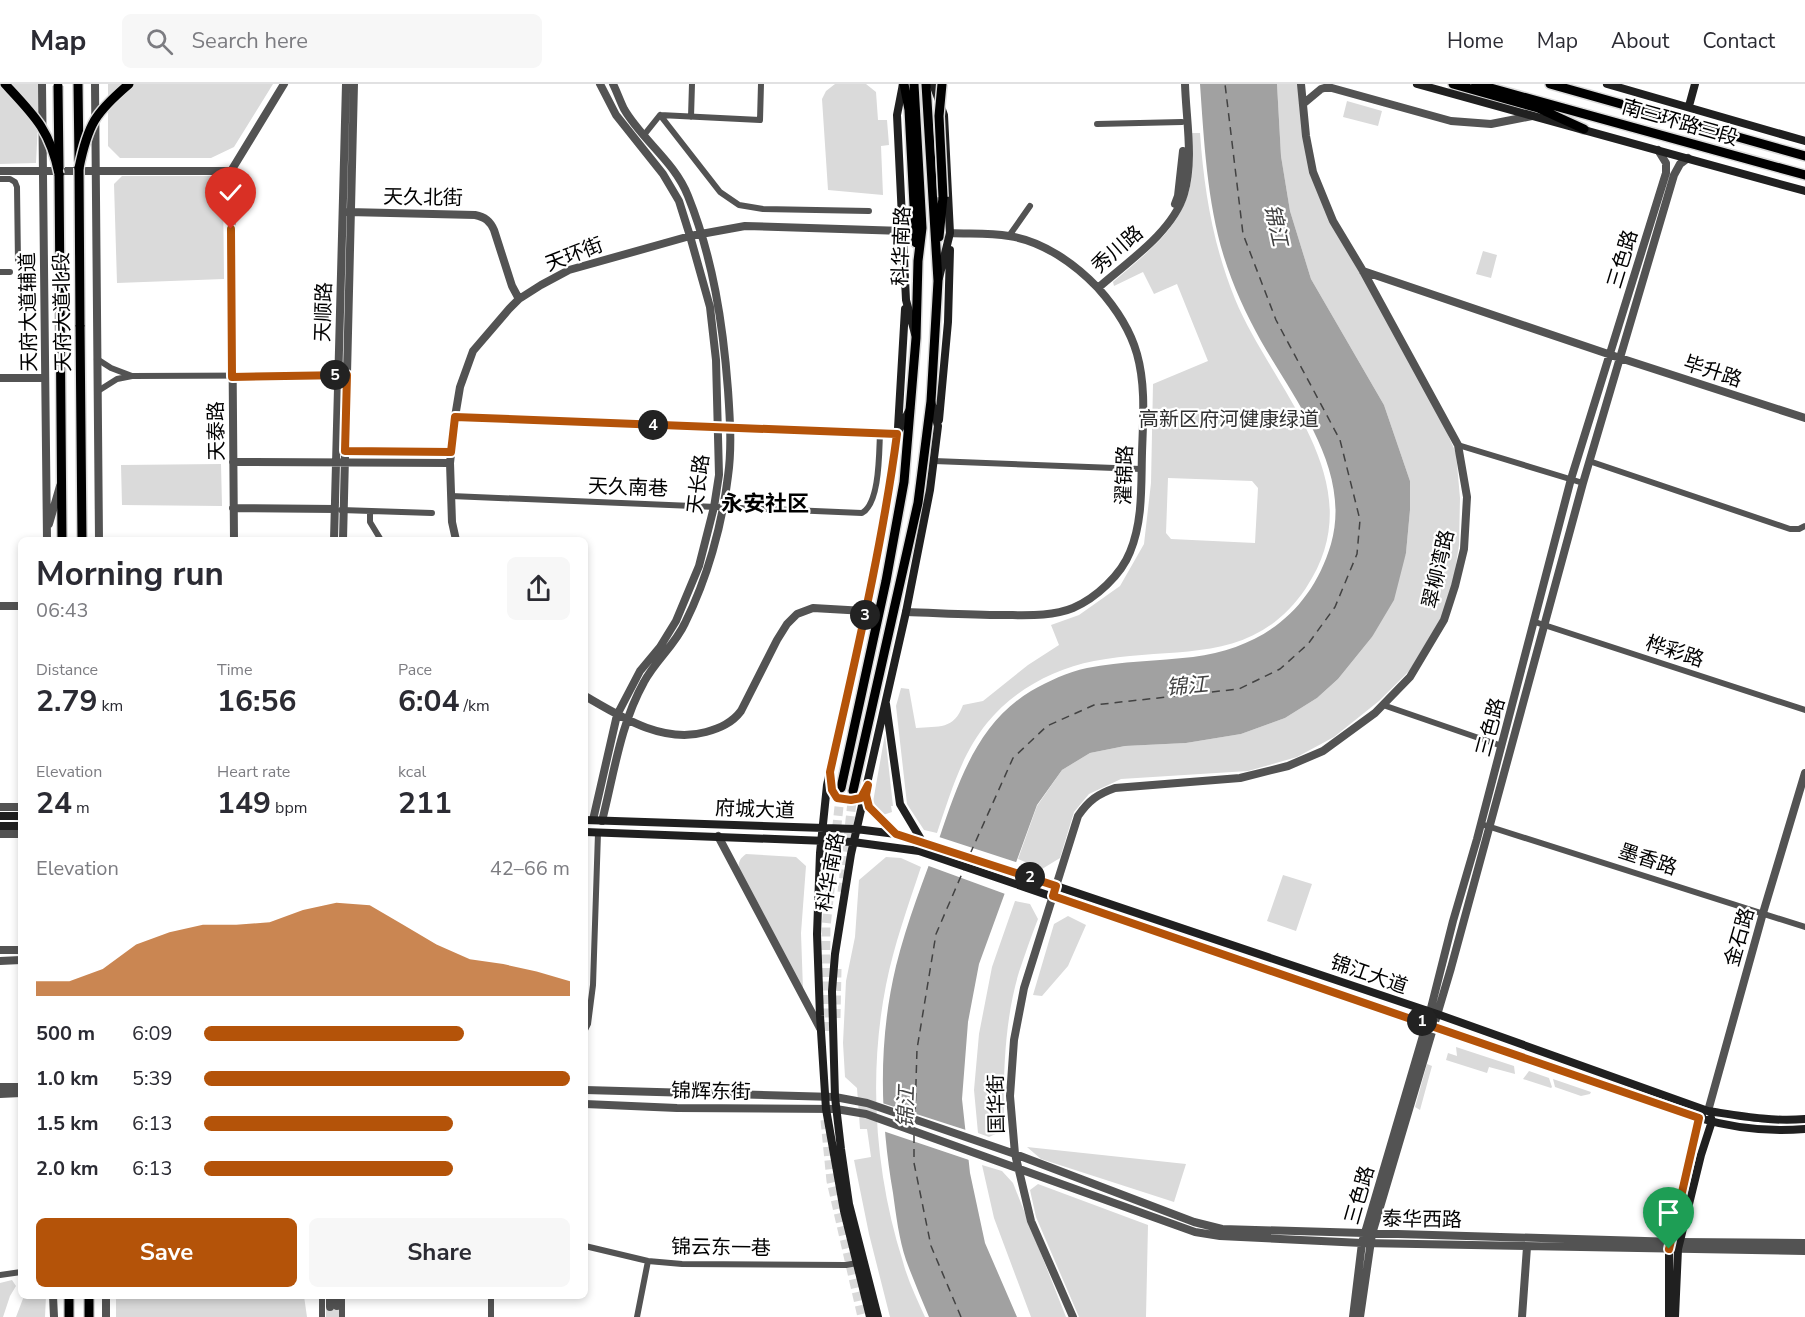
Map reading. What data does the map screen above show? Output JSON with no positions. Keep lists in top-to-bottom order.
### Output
{
  "streets": {
    "main road": [
      "南三环路三段",
      "科华南路",
      "天府大道北段",
      "府城大道",
      "锦江大道"
    ],
    "street": [
      "天久北街",
      "秀川路",
      "天环街",
      "三色路",
      "天府大道辅道",
      "天顺路",
      "毕升路",
      "天泰路",
      "濯锦路",
      "天长路",
      "天久南巷",
      "翠柳湾路",
      "桦彩路",
      "墨香路",
      "金石路",
      "锦辉东街",
      "国华街",
      "泰华西路",
      "锦云东一巷"
    ]
  },
  "crossings": [
    ["天久北街", "天环街"],
    ["天久北街", "天顺路"],
    ["科华南路", "濯锦路"],
    ["科华南路", "府城大道"],
    ["科华南路", "锦辉东街"],
    ["科华南路", "锦云东一巷"],
    ["秀川路", "濯锦路"],
    ["天环街", "天长路"],
    ["天环街", "天久南巷"],
    ["三色路", "毕升路"],
    ["三色路", "桦彩路"],
    ["三色路", "墨香路"],
    ["三色路", "锦江大道"],
    ["三色路", "泰华西路"],
    ["毕升路", "翠柳湾路"],
    ["天长路", "天久南巷"],
    ["天长路", "府城大道"],
    ["翠柳湾路", "锦江大道"],
    ["翠柳湾路", "国华街"],
    ["府城大道", "锦江大道"],
    ["墨香路", "金石路"],
    ["金石路", "锦江大道"],
    ["锦江大道", "国华街"],
    ["锦辉东街", "泰华西路"],
    ["国华街", "泰华西路"]
  ],
  "districts": ["永安社区"],
  "water": ["锦江"],
  "parks": ["高新区府河健康绿道"],
  "page": {
    "header": "Map",
    "search": "Search here",
    "nav": [
      "Home",
      "Map",
      "About",
      "Contact"
    ],
    "pins": [
      "5",
      "4",
      "3",
      "2",
      "1"
    ],
    "heading": ["Morning run", "06:43"],
    "stats": [
      ["Distance", "2.79 km"],
      ["Time", "16:56"],
      ["Pace", "6:04 /km"],
      ["Elevation", "24 m"],
      ["Heart rate", "149 bpm"],
      ["kcal", "211"]
    ],
    "chart": ["Elevation", "42–66 m"],
    "list": [
      {
        "name": "500 m",
        "note": "6:09"
      },
      {
        "name": "1.0 km",
        "note": "5:39"
      },
      {
        "name": "1.5 km",
        "note": "6:13"
      },
      {
        "name": "2.0 km",
        "note": "6:13"
      }
    ],
    "buttons": ["Save", "Share"]
  }
}
